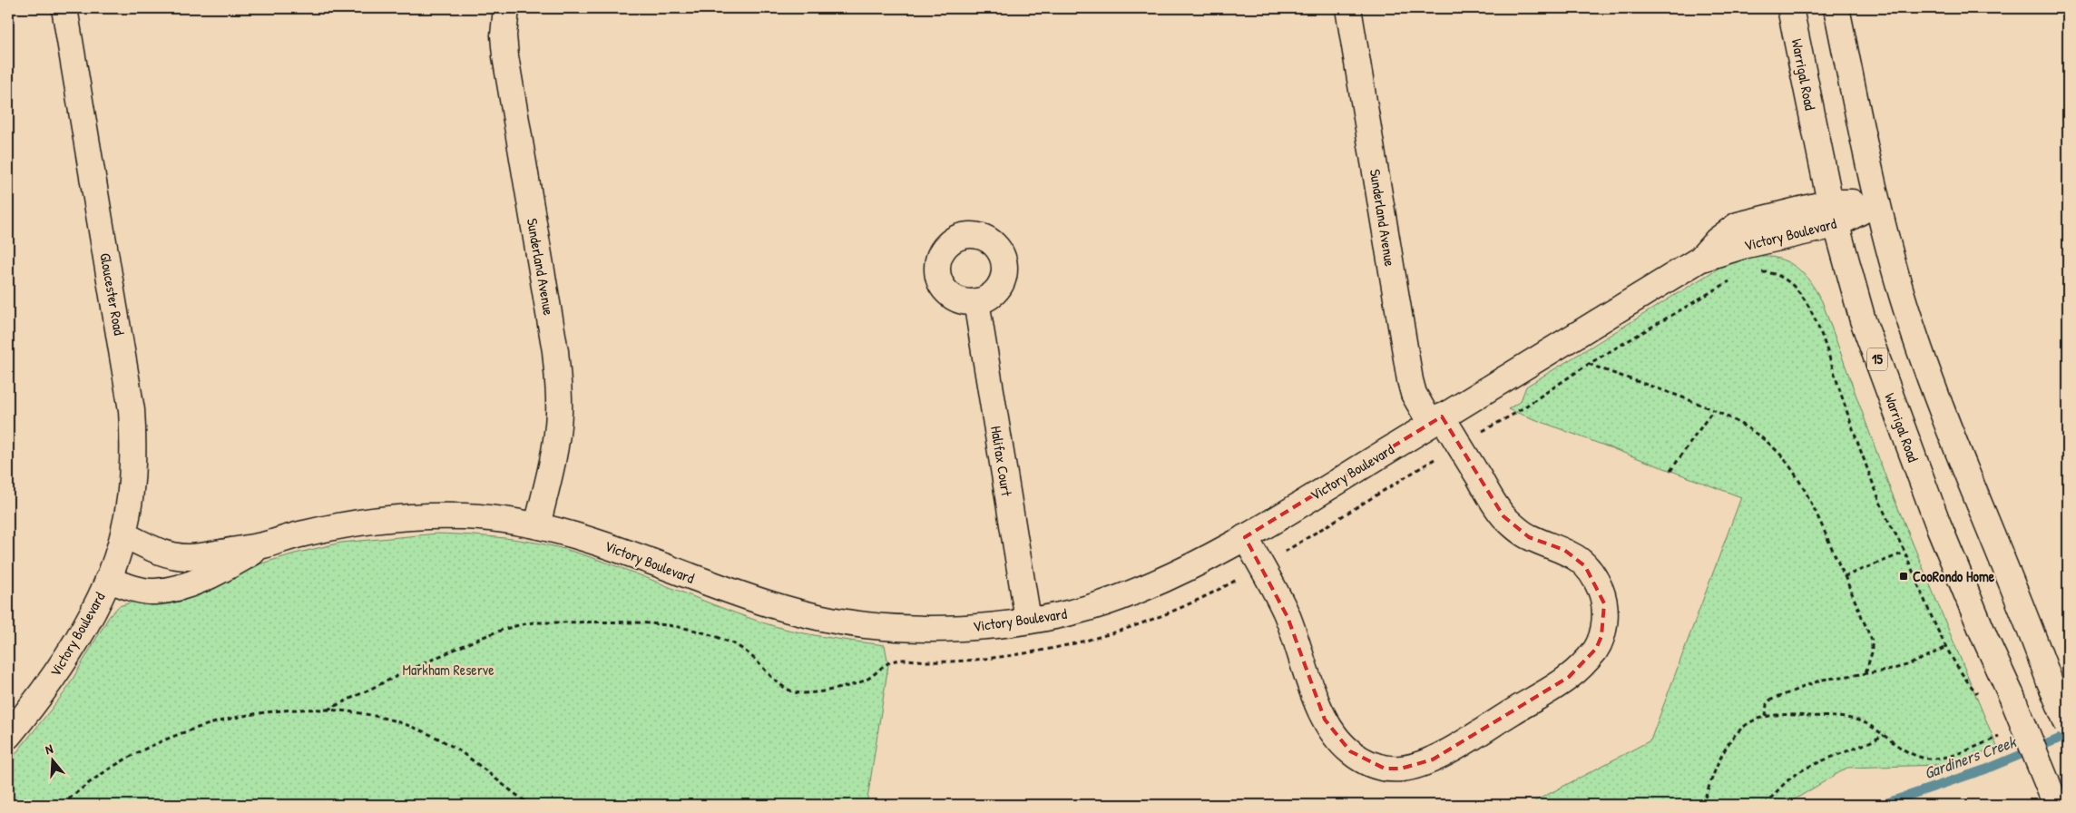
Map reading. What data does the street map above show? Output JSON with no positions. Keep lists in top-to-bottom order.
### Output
{
  "streets": {
    "main road": [
      "Warrigal Road",
      "Sunderland Avenue",
      "Victory Boulevard",
      "Gloucester Road",
      "15",
      "Halifax Court"
    ]
  },
  "crossings": [
    ["Warrigal Road", "Victory Boulevard"],
    ["Sunderland Avenue", "Victory Boulevard"],
    ["Victory Boulevard", "Gloucester Road"],
    ["Victory Boulevard", "Halifax Court"]
  ],
  "water": ["Gardiners Creek"],
  "parks": ["Markham Reserve"],
  "places": {
    "transit": ["CooRondo Home"]
  },
  "north": "top"
}
